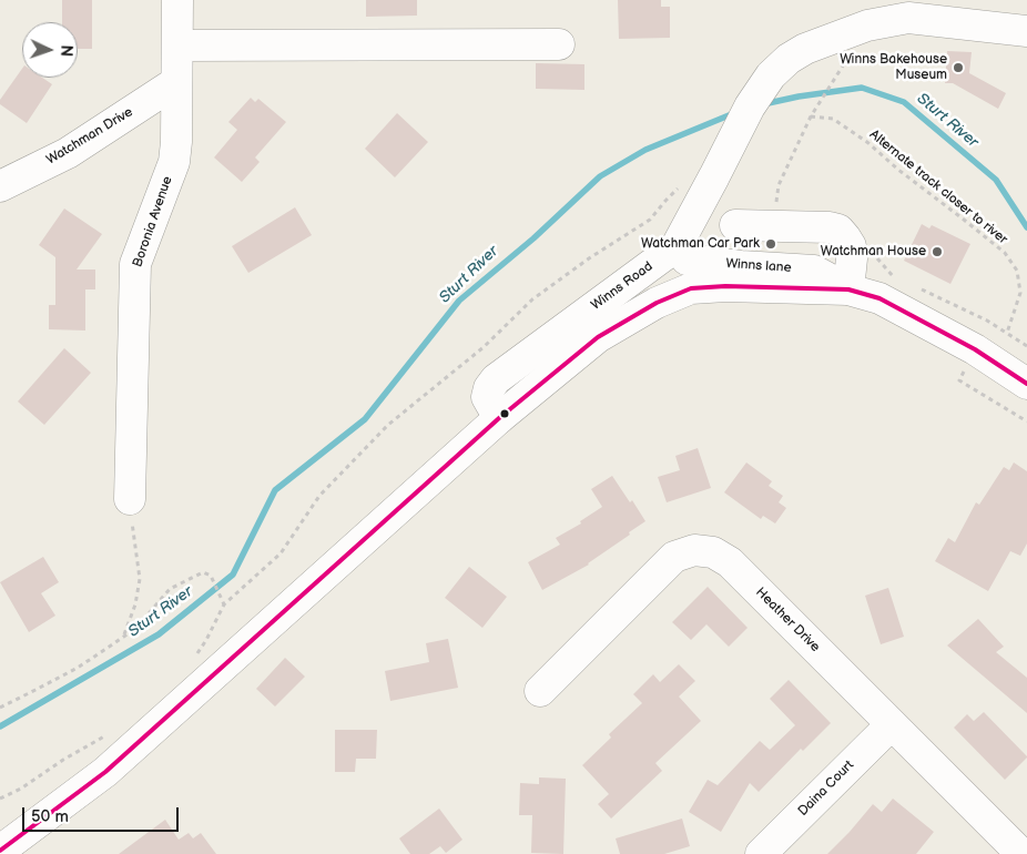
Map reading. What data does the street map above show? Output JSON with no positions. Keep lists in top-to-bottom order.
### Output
{
  "streets": {
    "street": [
      "Watchman Drive",
      "Boronia Avenue",
      "Winns lane",
      "Winns Road",
      "Heather Drive",
      "Daina Court"
    ],
    "path": ["Alternate track closer to river"]
  },
  "crossings": [
    ["Watchman Drive", "Boronia Avenue"],
    ["Winns lane", "Winns Road"],
    ["Heather Drive", "Daina Court"]
  ],
  "water": ["Sturt River"],
  "places": ["Winns Bakehouse Museum", "Watchman Car Park", "Watchman House"],
  "scale_bar": "50 m",
  "north": "right"
}
